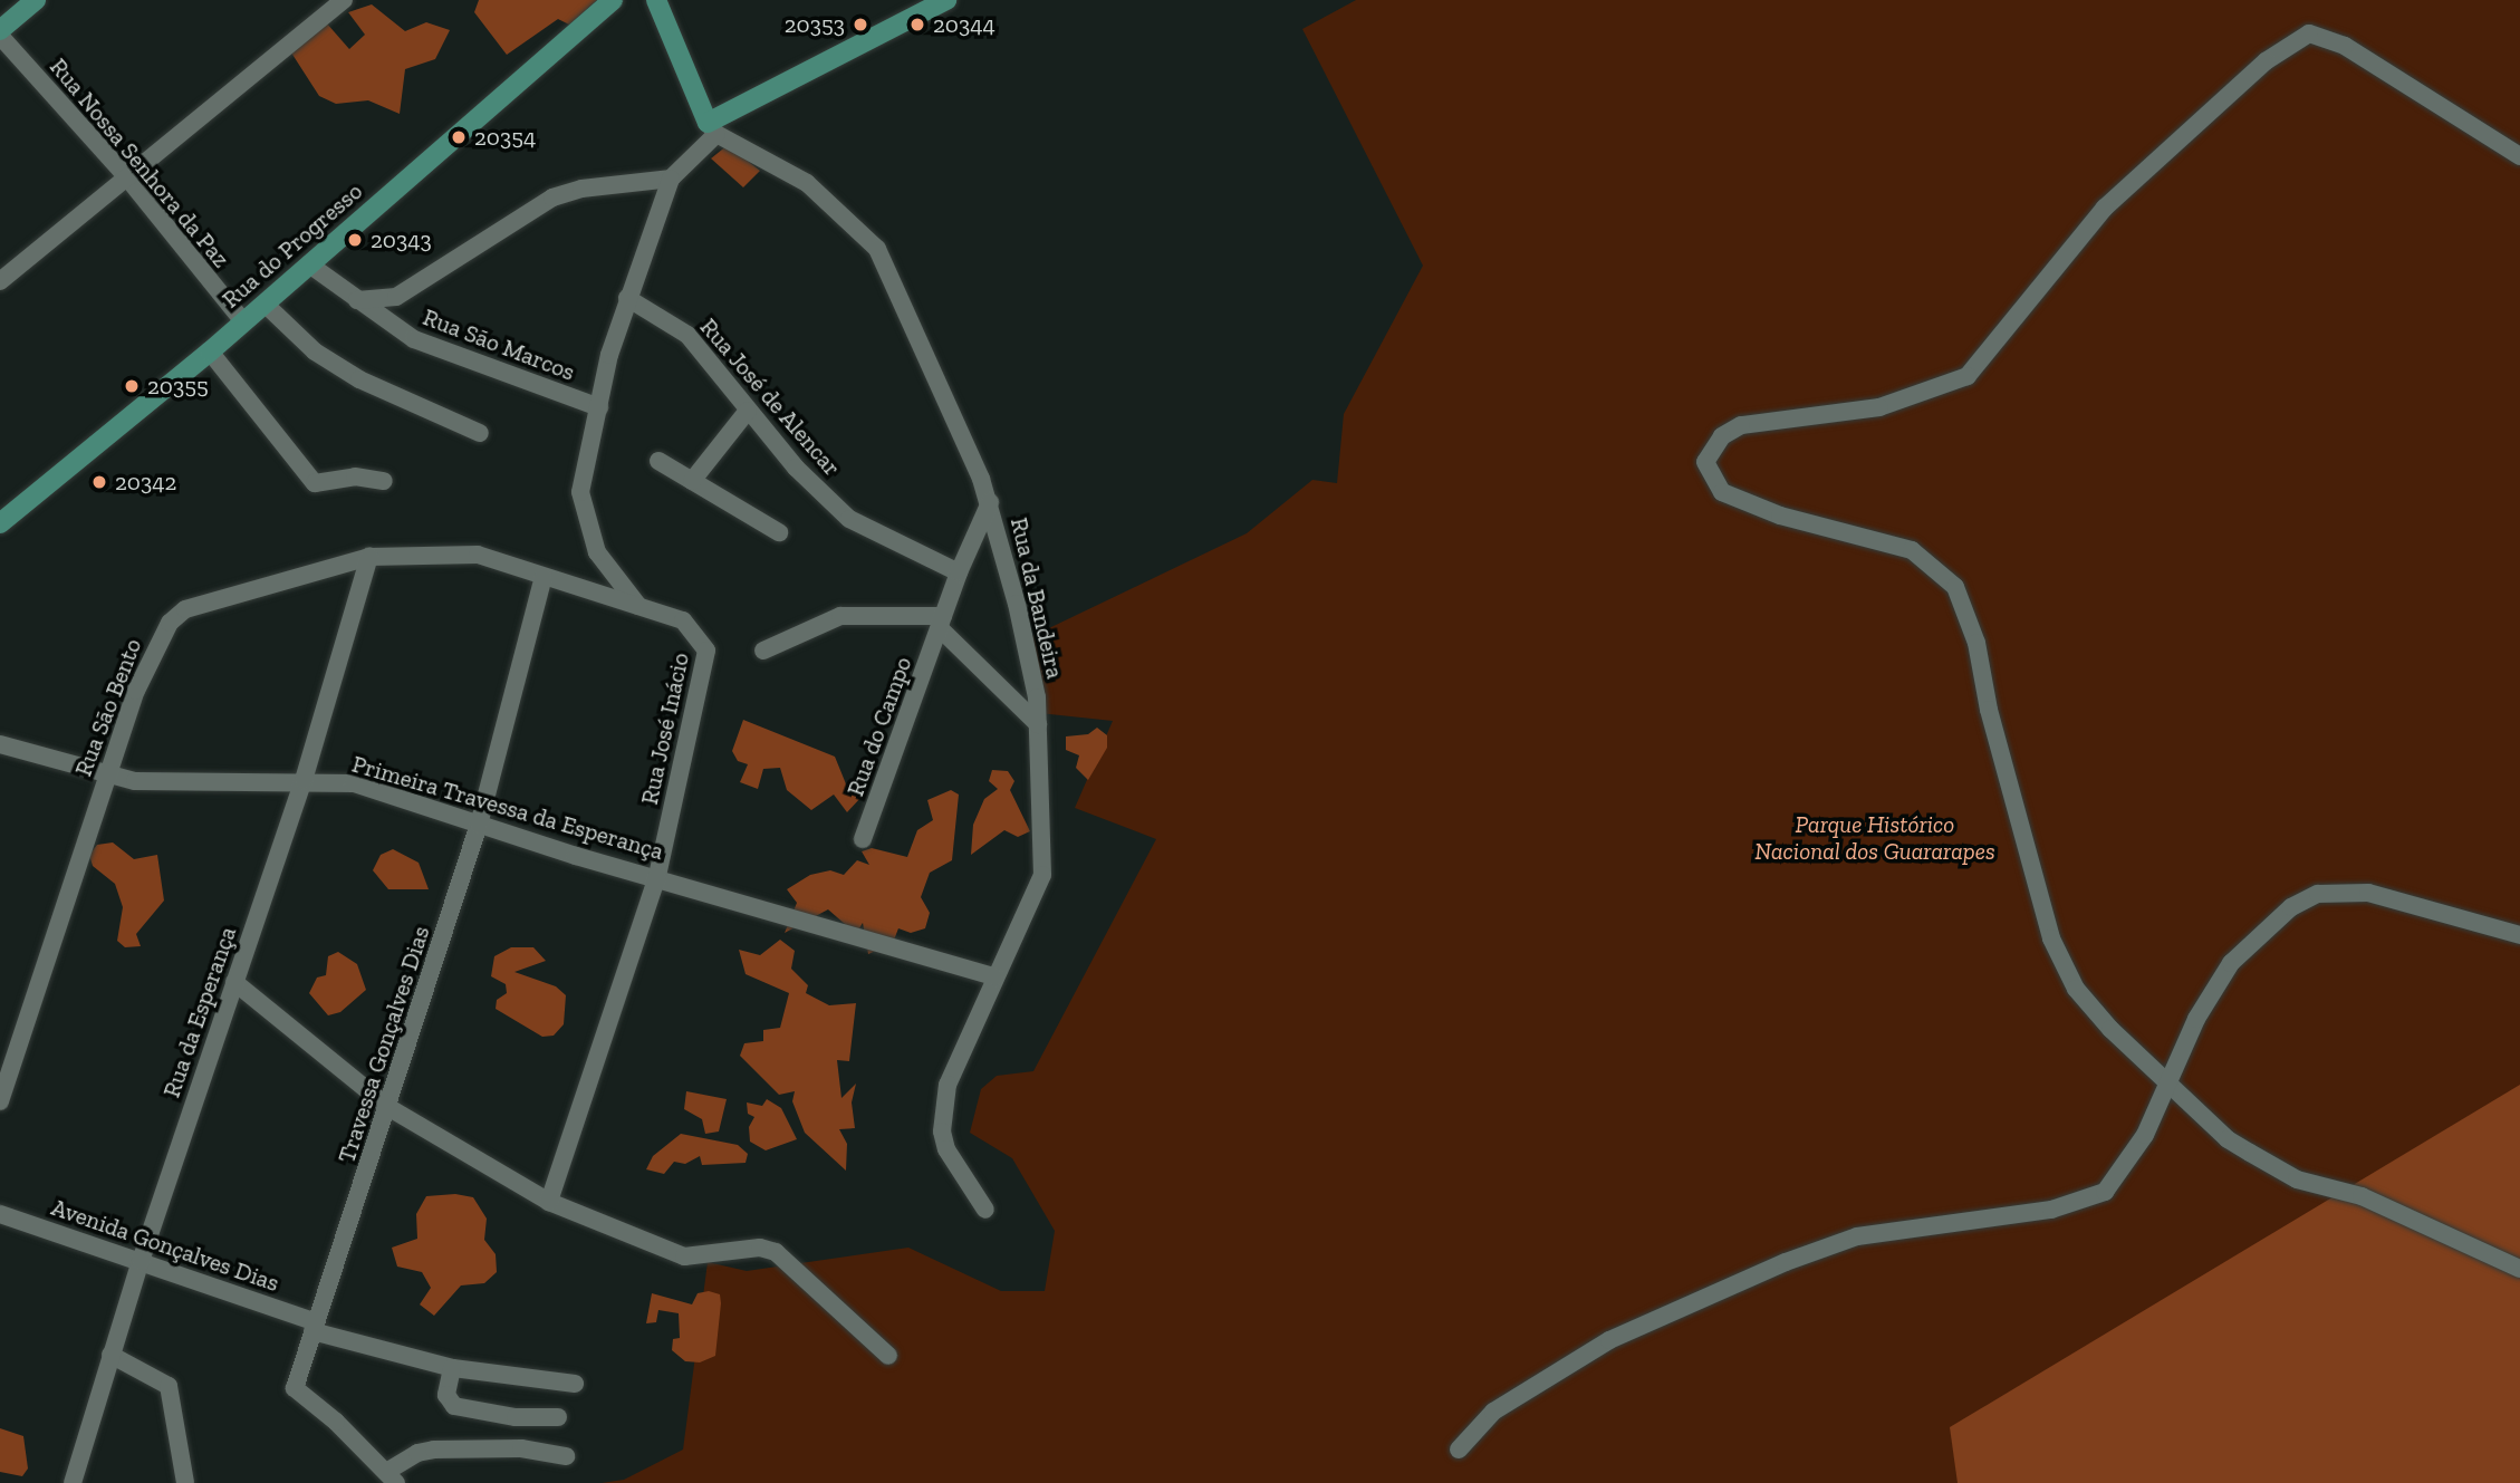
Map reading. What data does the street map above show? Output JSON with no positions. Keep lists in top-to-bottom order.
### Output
{
  "streets": {
    "street": [
      "Rua Nossa Senhora da Paz",
      "Rua do Progresso",
      "Rua São Marcos",
      "Rua José de Alencar",
      "Rua da Bandeira",
      "Rua São Bento",
      "Rua do Campo",
      "Rua José Inácio",
      "Primeira Travessa da Esperança",
      "Rua da Esperança",
      "Travessa Gonçalves Dias",
      "Avenida Gonçalves Dias"
    ]
  },
  "crossings": [
    ["Rua Nossa Senhora da Paz", "Rua do Progresso"],
    ["Rua do Progresso", "Rua São Marcos"],
    ["Rua José de Alencar", "Rua do Campo"],
    ["Rua da Bandeira", "Rua do Campo"],
    ["Rua da Bandeira", "Primeira Travessa da Esperança"],
    ["Rua São Bento", "Rua José Inácio"],
    ["Rua São Bento", "Primeira Travessa da Esperança"],
    ["Rua São Bento", "Rua da Esperança"],
    ["Rua São Bento", "Travessa Gonçalves Dias"],
    ["Rua José Inácio", "Primeira Travessa da Esperança"],
    ["Primeira Travessa da Esperança", "Rua da Esperança"],
    ["Primeira Travessa da Esperança", "Travessa Gonçalves Dias"],
    ["Rua da Esperança", "Avenida Gonçalves Dias"],
    ["Travessa Gonçalves Dias", "Avenida Gonçalves Dias"]
  ],
  "parks": ["Parque Histórico Nacional dos Guararapes"],
  "places": [
    "20353",
    "20344",
    "20354",
    "20343",
    "20355",
    "20342"
  ]
}
